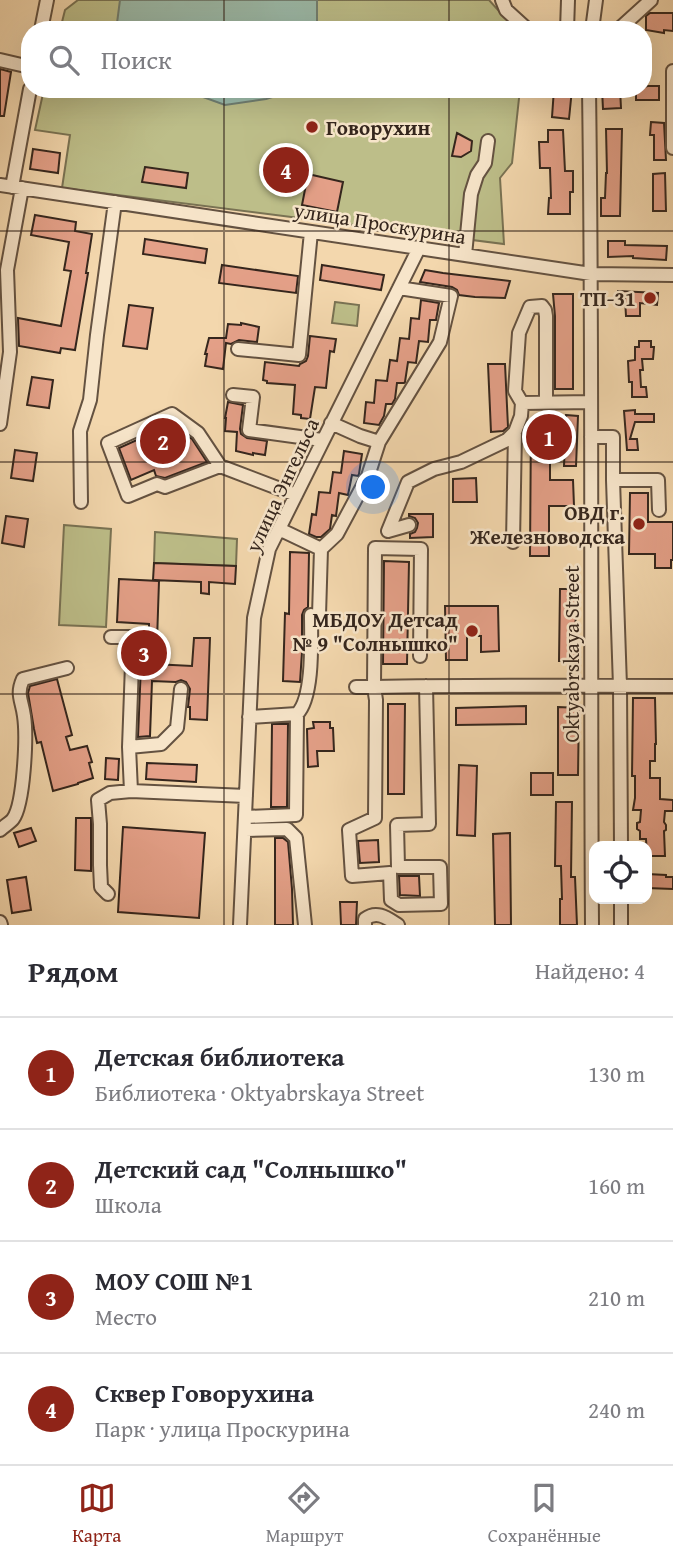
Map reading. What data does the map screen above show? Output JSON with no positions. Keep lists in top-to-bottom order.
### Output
{
  "streets": {
    "street": ["улица Проскурина", "улица Энгельса", "Oktyabrskaya Street"]
  },
  "crossings": [
    ["улица Проскурина", "улица Энгельса"],
    ["улица Проскурина", "Oktyabrskaya Street"]
  ],
  "places": [
    "Говорухин",
    "ТП-31",
    "ОВД г. Железноводска",
    "МБДОУ Детсад № 9 \"Солнышко\""
  ],
  "page": {
    "search": "Поиск",
    "pins": [
      "4",
      "1",
      "2",
      "3"
    ],
    "heading": ["Рядом", "Найдено: 4"],
    "list": [
      {
        "mark": "1",
        "name": "Детская библиотека",
        "note": "Библиотека · Oktyabrskaya Street",
        "value": "130 m"
      },
      {
        "mark": "2",
        "name": "Детский сад \"Солнышко\"",
        "note": "Школа",
        "value": "160 m"
      },
      {
        "mark": "3",
        "name": "МОУ СОШ №1",
        "note": "Место",
        "value": "210 m"
      },
      {
        "mark": "4",
        "name": "Сквер Говорухина",
        "note": "Парк · улица Проскурина",
        "value": "240 m"
      }
    ],
    "nav": ["Карта", "Маршрут", "Сохранённые"]
  }
}
